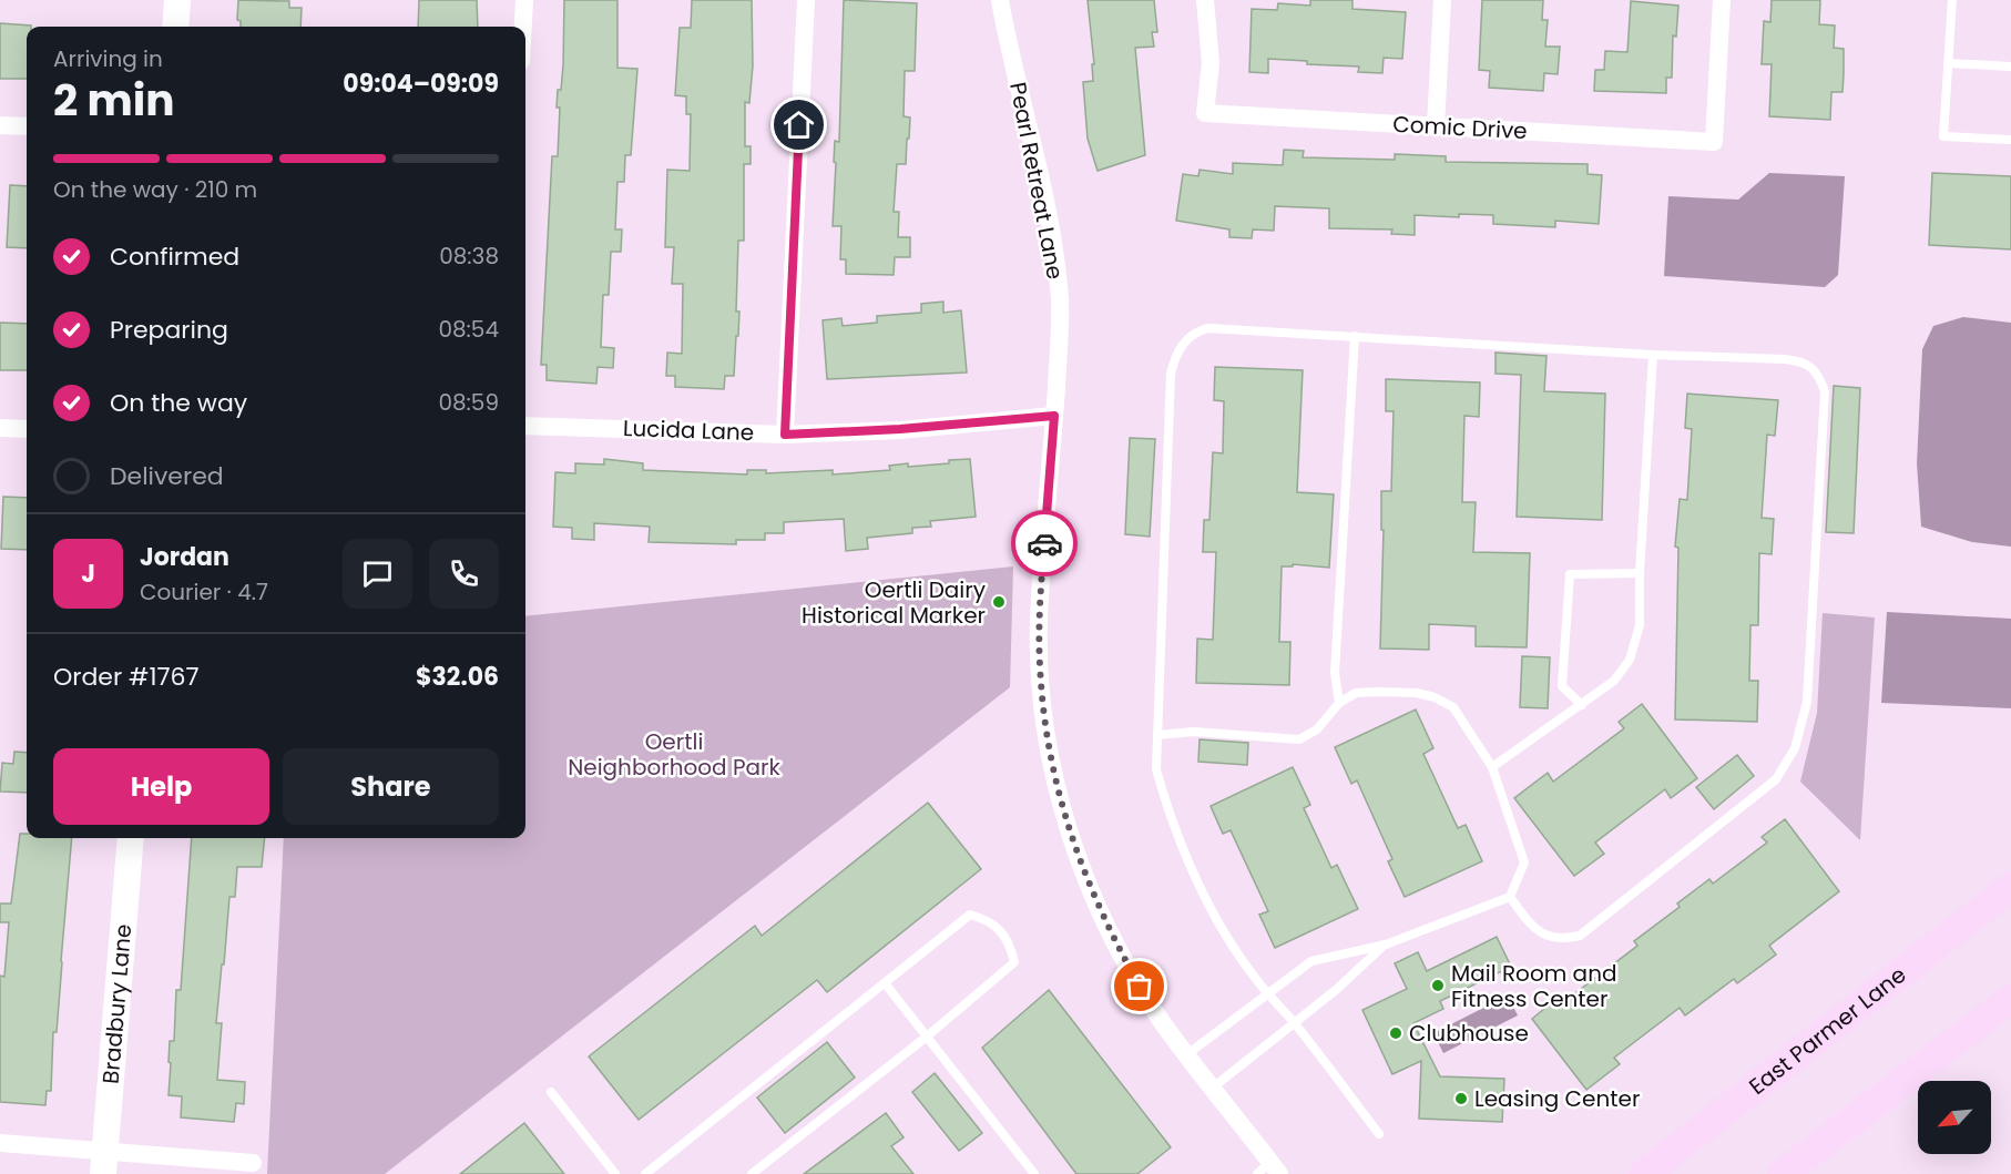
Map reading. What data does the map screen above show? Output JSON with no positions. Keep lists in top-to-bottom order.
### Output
{
  "streets": {
    "main road": ["East Parmer Lane"],
    "street": [
      "Comic Drive",
      "Pearl Retreat Lane",
      "Lucida Lane",
      "Bradbury Lane"
    ]
  },
  "crossings": [
    ["Pearl Retreat Lane", "Lucida Lane"]
  ],
  "parks": ["Oertli Neighborhood Park"],
  "places": [
    "Oertli Dairy Historical Marker",
    "Mail Room and Fitness Center",
    "Clubhouse",
    "Leasing Center"
  ],
  "north": "bottom left",
  "page": {
    "heading": ["2 min", "Arriving in", "09:04–09:09"],
    "panel": [
      "Jordan",
      "Courier · 4.7",
      "Order #1767",
      "$32.06"
    ],
    "bar": "On the way · 210 m",
    "list": [
      ["Confirmed", "08:38"],
      ["Preparing", "08:54"],
      ["On the way", "08:59"],
      "Delivered"
    ],
    "round": "J",
    "buttons": ["Help", "Share"]
  }
}
